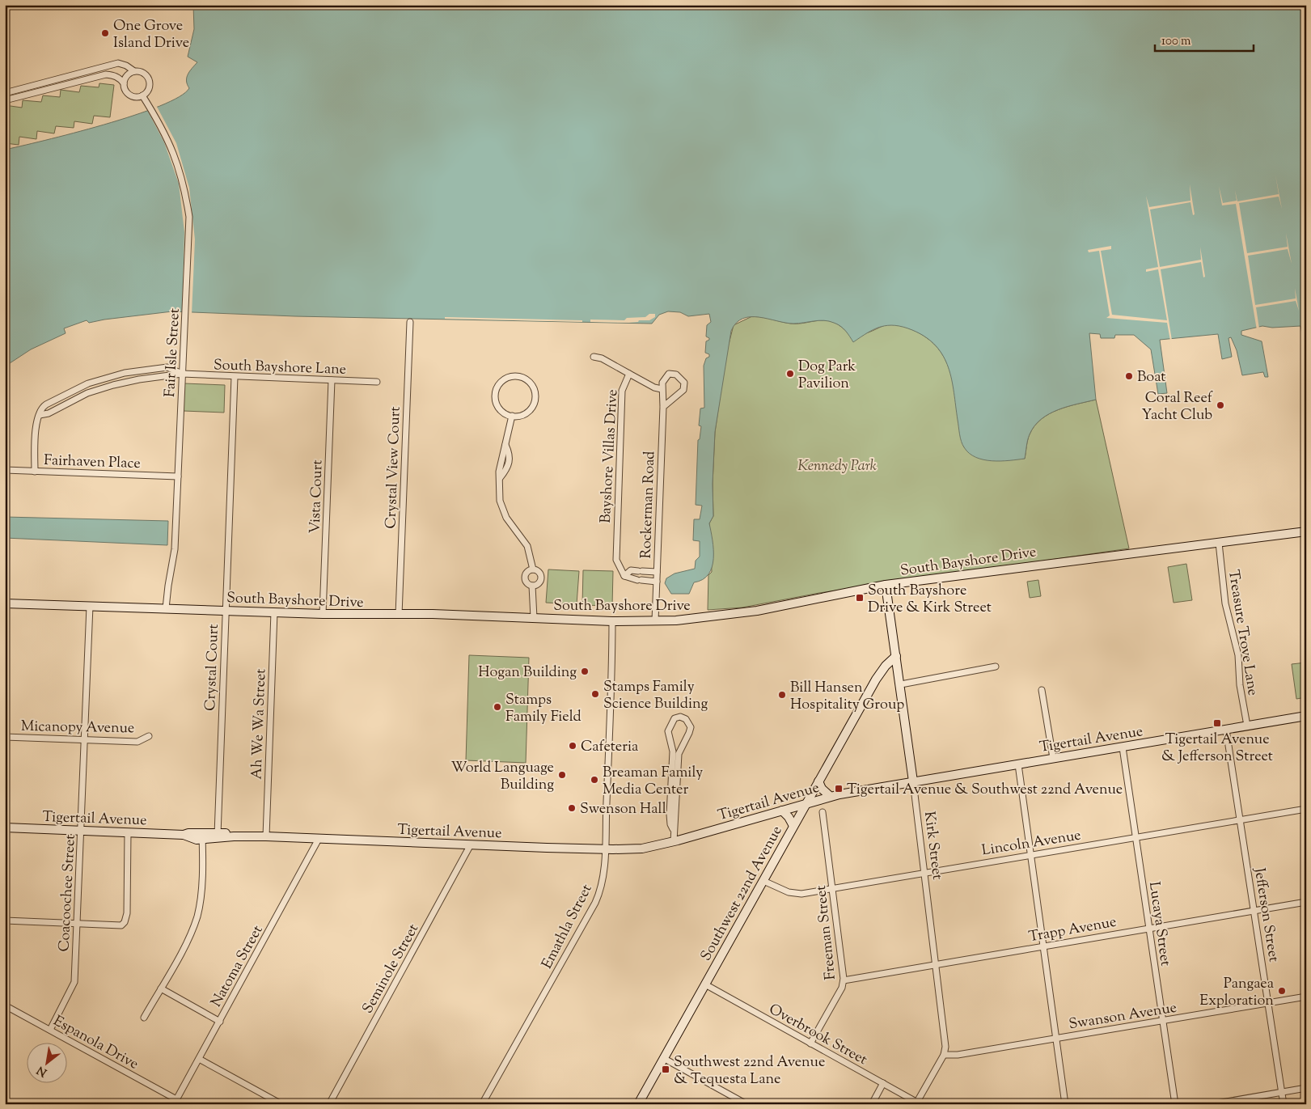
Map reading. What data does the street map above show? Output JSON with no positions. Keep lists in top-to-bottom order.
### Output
{
  "streets": {
    "street": [
      "Fair Isle Street",
      "South Bayshore Lane",
      "Bayshore Villas Drive",
      "Fairhaven Place",
      "Crystal View Court",
      "Vista Court",
      "Rockerman Road",
      "South Bayshore Drive",
      "Treasure Trove Lane",
      "Crystal Court",
      "Ah We Wa Street",
      "Micanopy Avenue",
      "Tigertail Avenue",
      "Lincoln Avenue",
      "Kirk Street",
      "Coacoochee Street",
      "Southwest 22nd Avenue",
      "Jefferson Street",
      "Lucaya Street",
      "Emathla Street",
      "Trapp Avenue",
      "Freeman Street",
      "Natoma Street",
      "Seminole Street",
      "Swanson Avenue",
      "Overbrook Street",
      "Espanola Drive"
    ]
  },
  "crossings": [
    ["Fair Isle Street", "South Bayshore Lane"],
    ["Fair Isle Street", "Fairhaven Place"],
    ["Fair Isle Street", "South Bayshore Drive"],
    ["South Bayshore Lane", "Fairhaven Place"],
    ["South Bayshore Lane", "Vista Court"],
    ["South Bayshore Lane", "Crystal Court"],
    ["Bayshore Villas Drive", "Rockerman Road"],
    ["Crystal View Court", "South Bayshore Drive"],
    ["Vista Court", "South Bayshore Drive"],
    ["Rockerman Road", "South Bayshore Drive"],
    ["South Bayshore Drive", "Treasure Trove Lane"],
    ["South Bayshore Drive", "Crystal Court"],
    ["South Bayshore Drive", "Ah We Wa Street"],
    ["South Bayshore Drive", "Kirk Street"],
    ["South Bayshore Drive", "Coacoochee Street"],
    ["South Bayshore Drive", "Emathla Street"],
    ["Treasure Trove Lane", "Tigertail Avenue"],
    ["Crystal Court", "Tigertail Avenue"],
    ["Ah We Wa Street", "Tigertail Avenue"],
    ["Micanopy Avenue", "Coacoochee Street"],
    ["Tigertail Avenue", "Kirk Street"],
    ["Tigertail Avenue", "Coacoochee Street"],
    ["Tigertail Avenue", "Southwest 22nd Avenue"],
    ["Tigertail Avenue", "Jefferson Street"],
    ["Tigertail Avenue", "Lucaya Street"],
    ["Tigertail Avenue", "Emathla Street"],
    ["Tigertail Avenue", "Natoma Street"],
    ["Tigertail Avenue", "Seminole Street"],
    ["Lincoln Avenue", "Kirk Street"],
    ["Lincoln Avenue", "Southwest 22nd Avenue"],
    ["Lincoln Avenue", "Jefferson Street"],
    ["Lincoln Avenue", "Lucaya Street"],
    ["Lincoln Avenue", "Freeman Street"],
    ["Kirk Street", "Southwest 22nd Avenue"],
    ["Kirk Street", "Trapp Avenue"],
    ["Kirk Street", "Swanson Avenue"],
    ["Kirk Street", "Overbrook Street"],
    ["Coacoochee Street", "Espanola Drive"],
    ["Southwest 22nd Avenue", "Overbrook Street"],
    ["Jefferson Street", "Trapp Avenue"],
    ["Jefferson Street", "Swanson Avenue"],
    ["Lucaya Street", "Trapp Avenue"],
    ["Lucaya Street", "Swanson Avenue"],
    ["Trapp Avenue", "Freeman Street"],
    ["Freeman Street", "Overbrook Street"],
    ["Natoma Street", "Espanola Drive"]
  ],
  "parks": ["Kennedy Park"],
  "places": {
    "other": [
      "One Grove Island Drive",
      "Dog Park Pavilion",
      "Boat",
      "Coral Reef Yacht Club",
      "Hogan Building",
      "Stamps Family Science Building",
      "Bill Hansen Hospitality Group",
      "Stamps Family Field",
      "Cafeteria",
      "World Language Building",
      "Breaman Family Media Center",
      "Swenson Hall",
      "Pangaea Exploration"
    ],
    "transit": [
      "South Bayshore Drive & Kirk Street",
      "Tigertail Avenue & Jefferson Street",
      "Tigertail Avenue & Southwest 22nd Avenue",
      "Southwest 22nd Avenue & Tequesta Lane"
    ]
  },
  "scale_bar": "100 m",
  "north": "bottom left"
}
